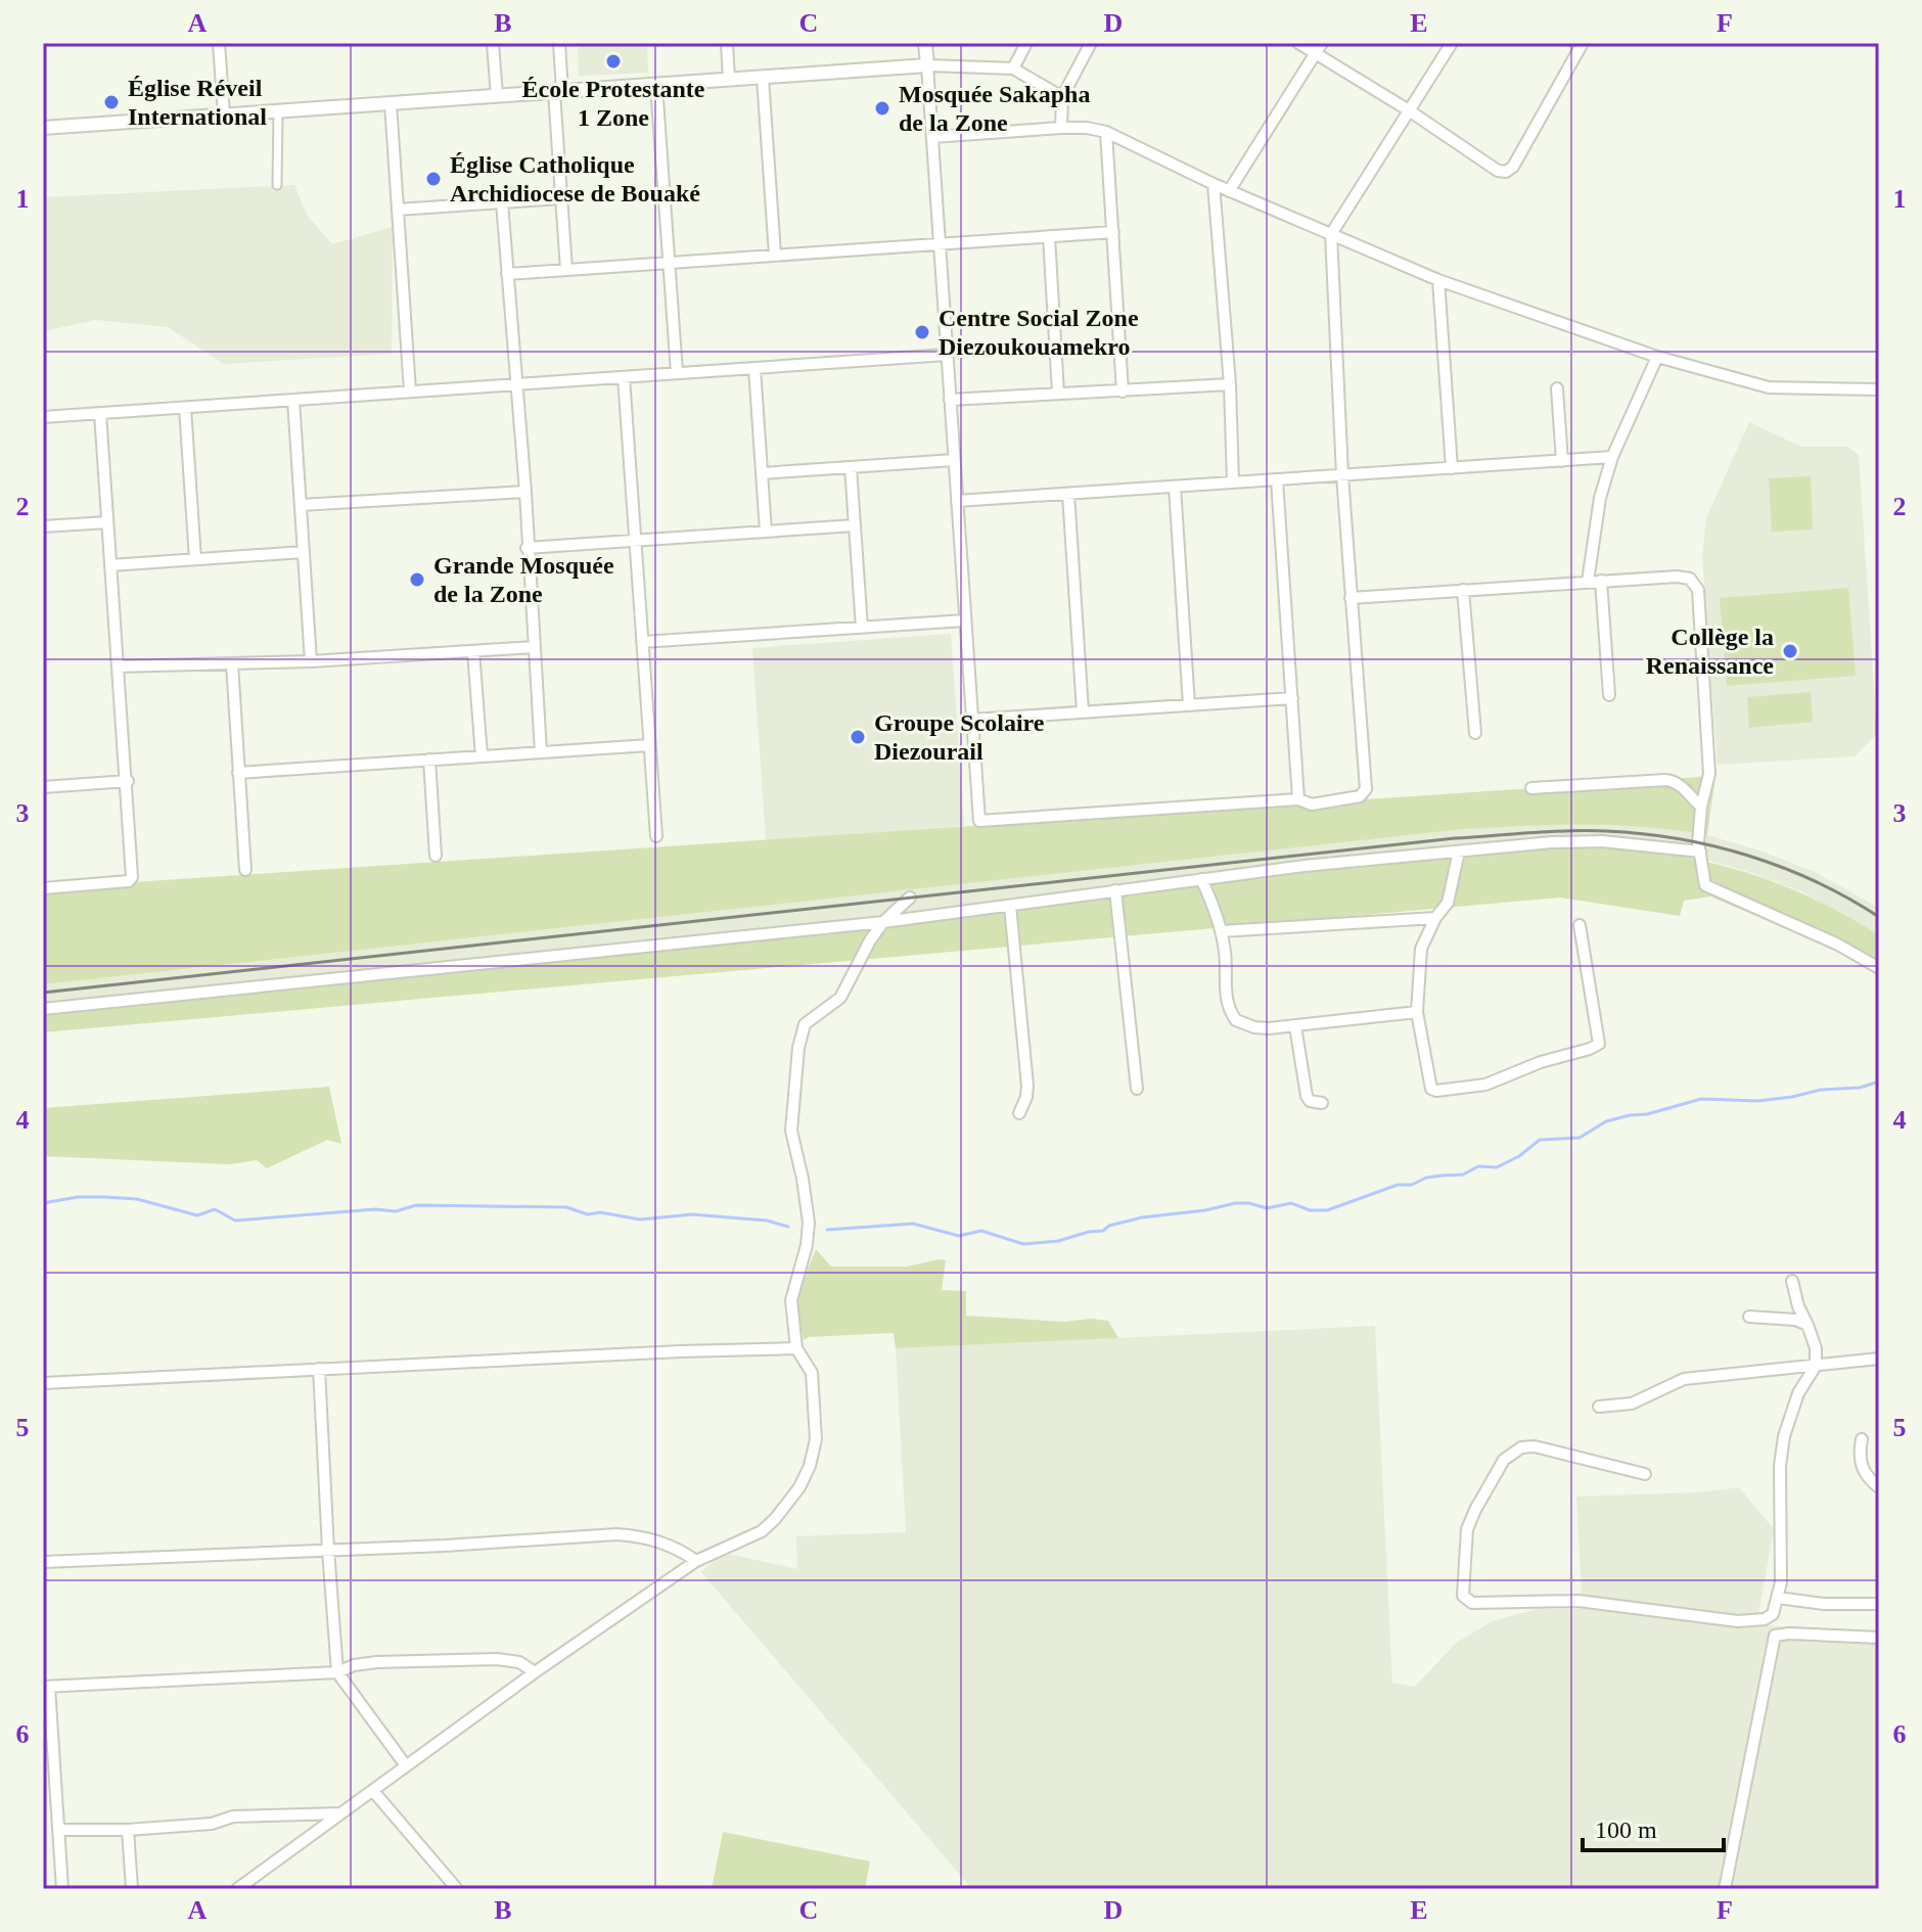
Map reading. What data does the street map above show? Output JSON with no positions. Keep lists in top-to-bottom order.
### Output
{
  "places": [
    "École Protestante 1 Zone",
    "Église Réveil International",
    "Mosquée Sakapha de la Zone",
    "Église Catholique Archidiocese de Bouaké",
    "Centre Social Zone Diezoukouamekro",
    "Grande Mosquée de la Zone",
    "Collège la Renaissance",
    "Groupe Scolaire Diezourail"
  ],
  "scale_bar": "100 m",
  "grid": {
    "columns": [
      "A",
      "B",
      "C",
      "D",
      "E",
      "F"
    ],
    "rows": [
      "1",
      "2",
      "3",
      "4",
      "5",
      "6"
    ]
  }
}
